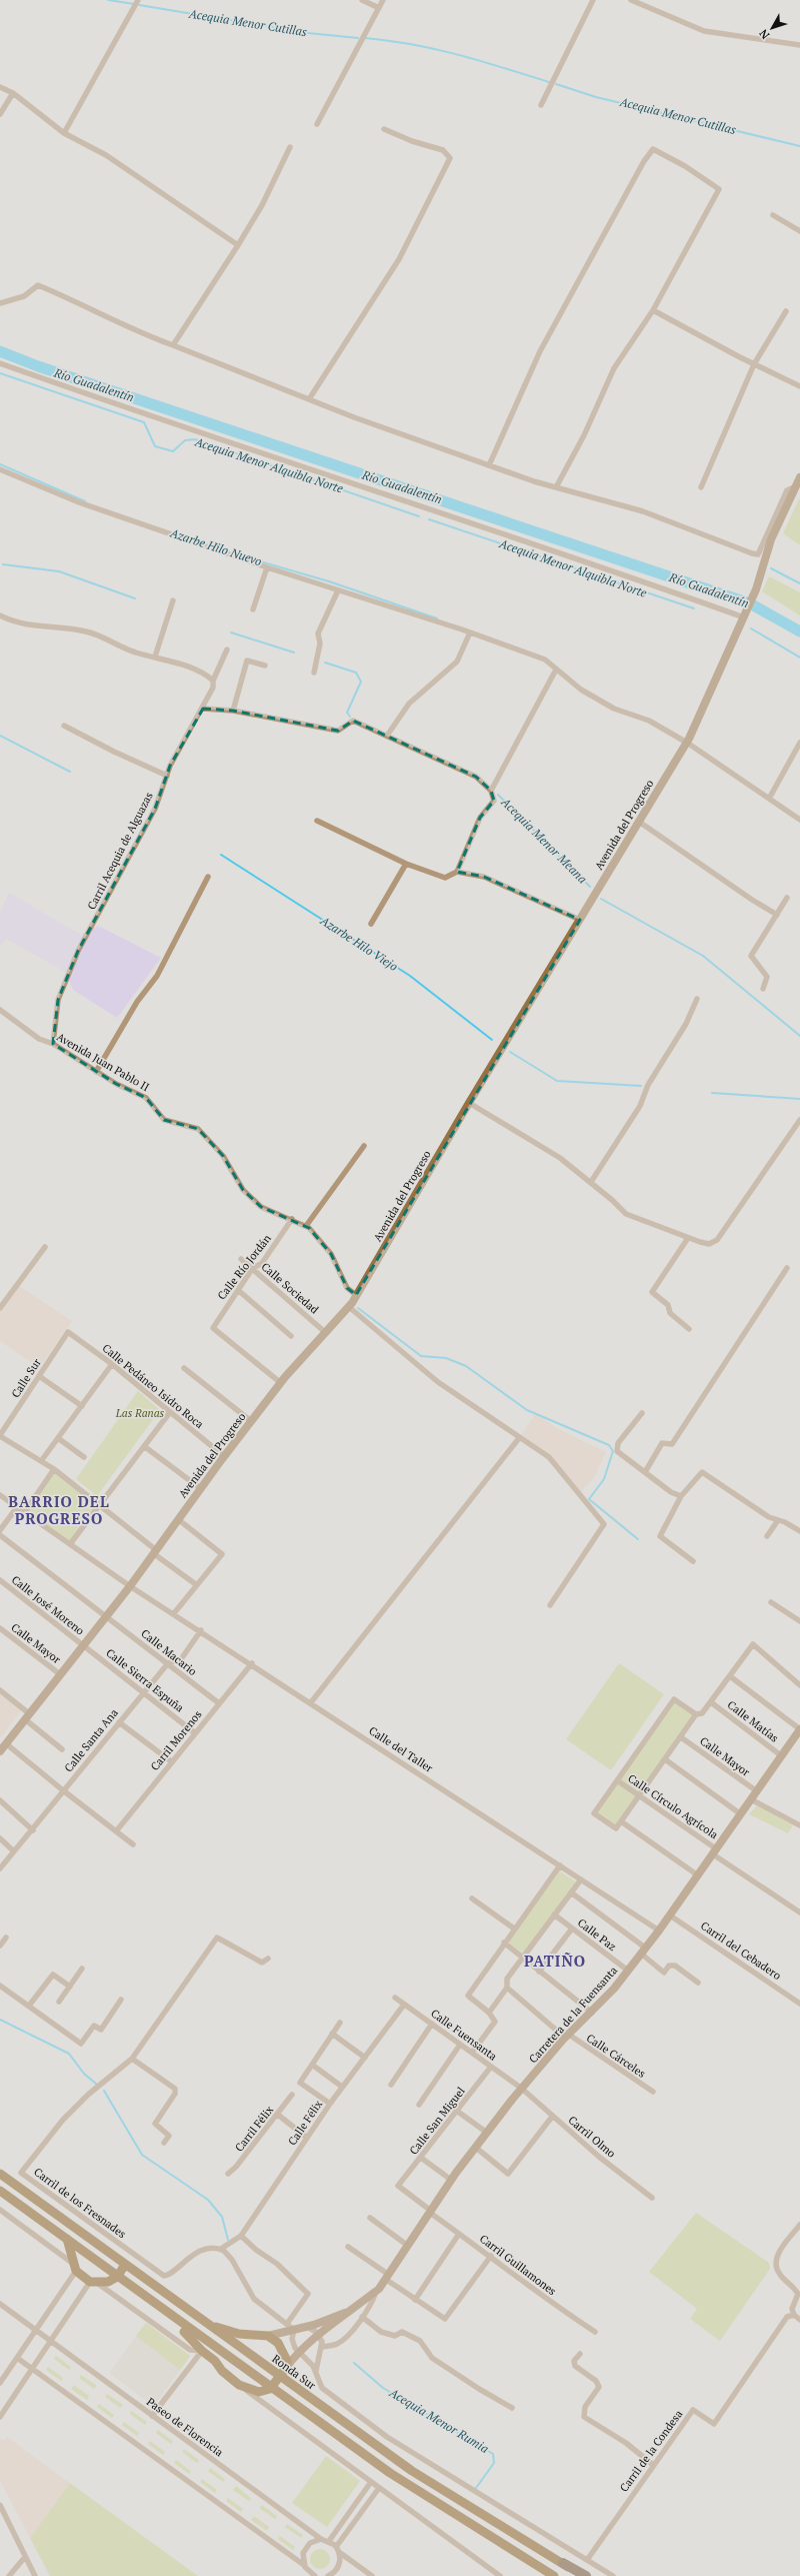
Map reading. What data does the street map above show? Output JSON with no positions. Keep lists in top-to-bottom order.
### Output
{
  "streets": {
    "main road": ["Avenida del Progreso", "Carretera de la Fuensanta", "Ronda Sur"],
    "street": [
      "Carril Acequia de Alguazas",
      "Avenida Juan Pablo II",
      "Calle Río Jordán",
      "Calle Sociedad",
      "Calle Sur",
      "Calle Pedáneo Isidro Roca",
      "Calle José Moreno",
      "Calle Mayor",
      "Calle Macario",
      "Calle Sierra Espuña",
      "Calle Matías",
      "Calle Santa Ana",
      "Carril Morenos",
      "Calle del Taller",
      "Calle Círculo Agrícola",
      "Calle Paz",
      "Carril del Cebadero",
      "Calle Fuensanta",
      "Calle Cárceles",
      "Calle San Miguel",
      "Calle Félix",
      "Carril Félix",
      "Carril Olmo",
      "Carril de los Fresnades",
      "Carril Guillamones",
      "Paseo de Florencia",
      "Carril de la Condesa"
    ]
  },
  "crossings": [
    ["Avenida del Progreso", "Avenida Juan Pablo II"],
    ["Avenida del Progreso", "Calle Río Jordán"],
    ["Avenida del Progreso", "Calle Sociedad"],
    ["Avenida del Progreso", "Calle Pedáneo Isidro Roca"],
    ["Avenida del Progreso", "Calle José Moreno"],
    ["Avenida del Progreso", "Calle Mayor"],
    ["Avenida del Progreso", "Calle Macario"],
    ["Avenida del Progreso", "Calle Sierra Espuña"],
    ["Avenida del Progreso", "Calle del Taller"],
    ["Carril Acequia de Alguazas", "Avenida Juan Pablo II"],
    ["Avenida Juan Pablo II", "Calle Río Jordán"],
    ["Calle Río Jordán", "Calle Sociedad"],
    ["Calle Sur", "Calle Pedáneo Isidro Roca"],
    ["Calle José Moreno", "Calle Sierra Espuña"],
    ["Calle Mayor", "Carretera de la Fuensanta"],
    ["Calle Macario", "Calle Santa Ana"],
    ["Calle Macario", "Carril Morenos"],
    ["Calle Sierra Espuña", "Calle Santa Ana"],
    ["Calle Sierra Espuña", "Carril Morenos"],
    ["Calle Matías", "Carretera de la Fuensanta"],
    ["Calle Santa Ana", "Calle del Taller"],
    ["Carril Morenos", "Calle del Taller"],
    ["Calle del Taller", "Carretera de la Fuensanta"],
    ["Calle Círculo Agrícola", "Carretera de la Fuensanta"],
    ["Calle Paz", "Carretera de la Fuensanta"],
    ["Carril del Cebadero", "Carretera de la Fuensanta"],
    ["Carretera de la Fuensanta", "Calle Fuensanta"],
    ["Carretera de la Fuensanta", "Calle Cárceles"],
    ["Carretera de la Fuensanta", "Carril Olmo"],
    ["Carretera de la Fuensanta", "Carril Guillamones"],
    ["Calle Fuensanta", "Calle San Miguel"],
    ["Calle Fuensanta", "Calle Félix"],
    ["Calle Fuensanta", "Carril Olmo"],
    ["Calle San Miguel", "Carril Guillamones"],
    ["Calle Félix", "Carril de los Fresnades"]
  ],
  "districts": ["BARRIO DEL PROGRESO", "PATIÑO"],
  "water": [
    "Acequia Menor Cutillas",
    "Río Guadalentín",
    "Acequia Menor Alquibla Norte",
    "Azarbe Hilo Nuevo",
    "Acequia Menor Meana",
    "Azarbe Hilo Viejo",
    "Acequia Menor Rumia"
  ],
  "parks": ["Las Ranas"],
  "north": "bottom left"
}
